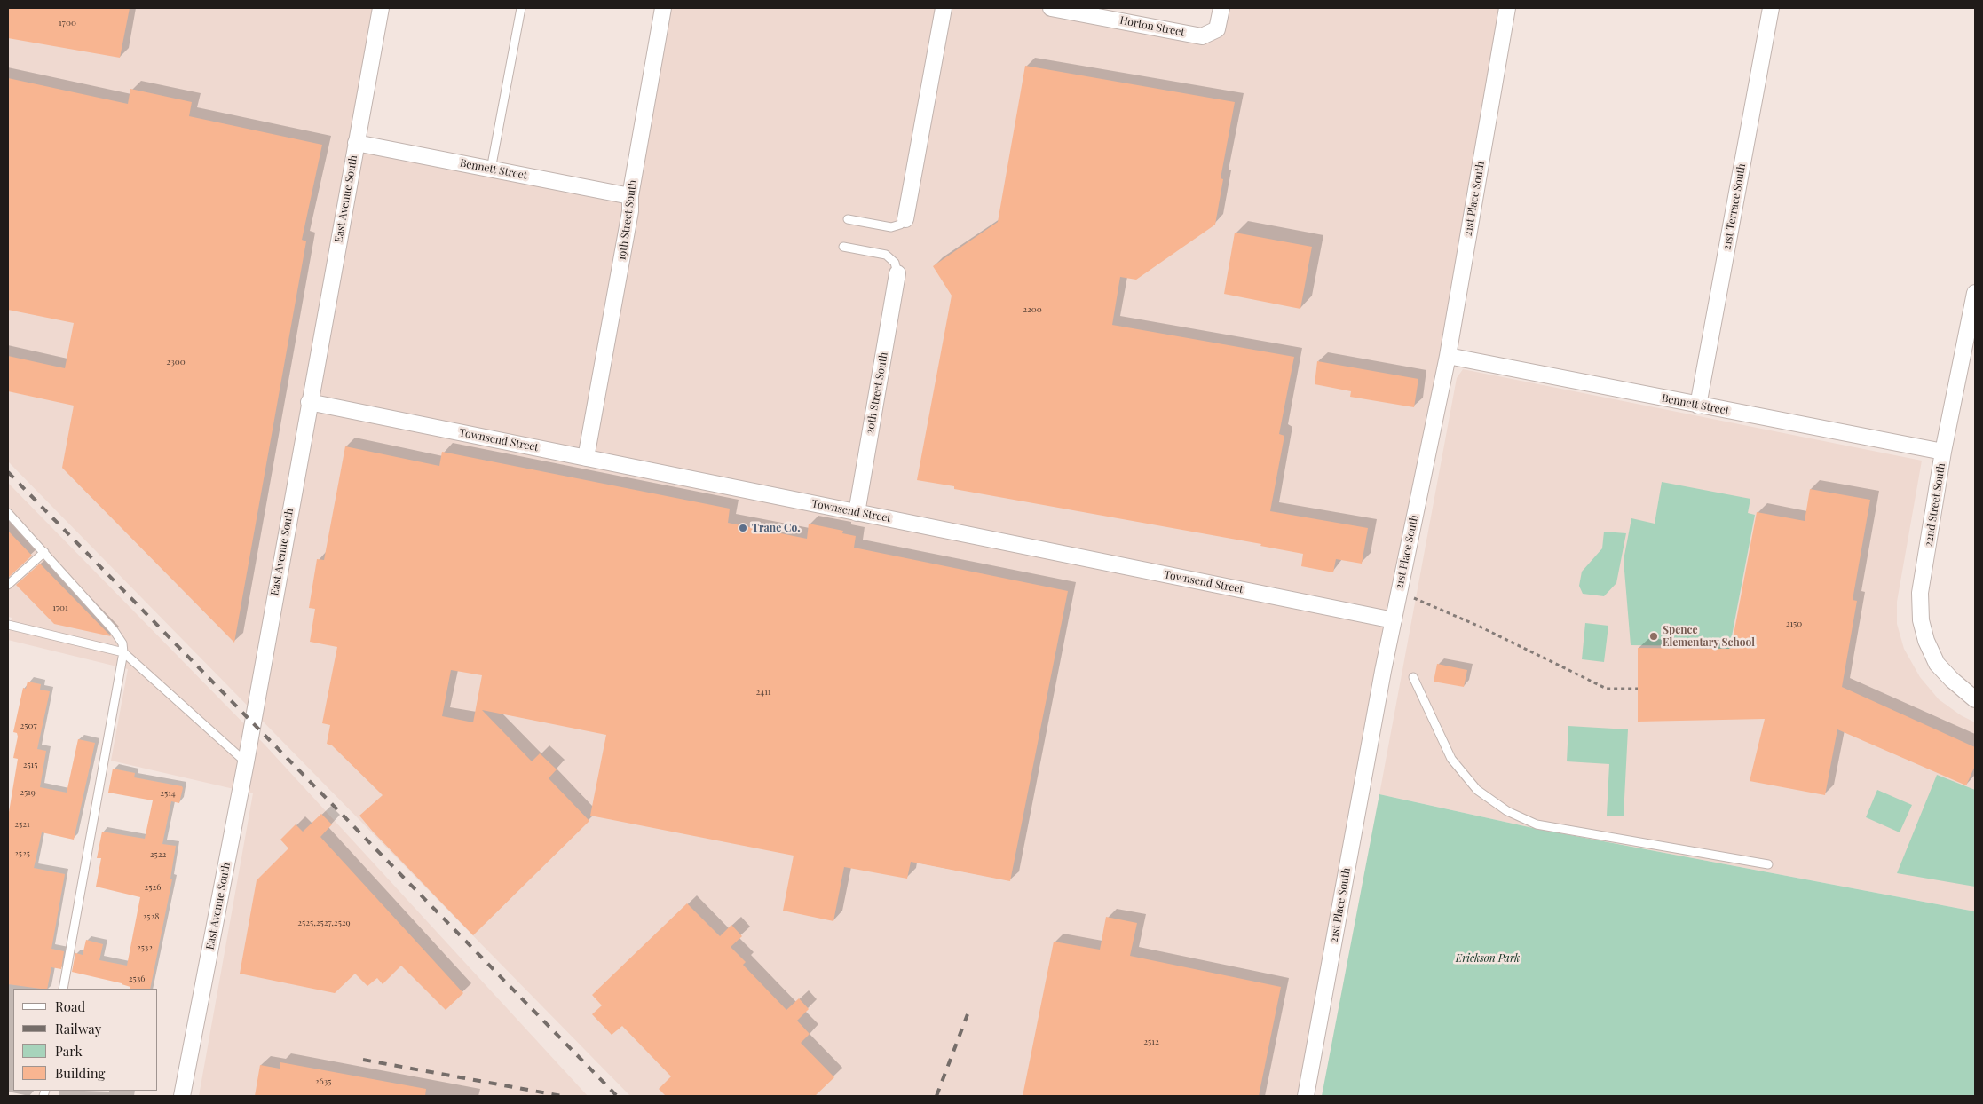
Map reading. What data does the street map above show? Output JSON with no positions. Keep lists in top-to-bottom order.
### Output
{
  "streets": {
    "street": [
      "Horton Street",
      "Bennett Street",
      "East Avenue South",
      "21st Place South",
      "21st Terrace South",
      "19th Street South",
      "20th Street South",
      "Townsend Street",
      "22nd Street South"
    ]
  },
  "crossings": [
    ["Bennett Street", "East Avenue South"],
    ["Bennett Street", "21st Place South"],
    ["Bennett Street", "21st Terrace South"],
    ["Bennett Street", "19th Street South"],
    ["Bennett Street", "22nd Street South"],
    ["East Avenue South", "Townsend Street"],
    ["21st Place South", "Townsend Street"],
    ["19th Street South", "Townsend Street"],
    ["20th Street South", "Townsend Street"]
  ],
  "parks": ["Erickson Park"],
  "places": ["Trane Co.", "Spence Elementary School"],
  "house_numbers": [
    "1700",
    "2200",
    "2300",
    "1701",
    "2150",
    "2411",
    "2507",
    "2515",
    "2519",
    "2514",
    "2521",
    "2525",
    "2522",
    "2526",
    "2528",
    "2525,2527,2529",
    "2532",
    "2536",
    "2512",
    "2635"
  ],
  "legend": [
    "Road",
    "Railway",
    "Park",
    "Building"
  ]
}
